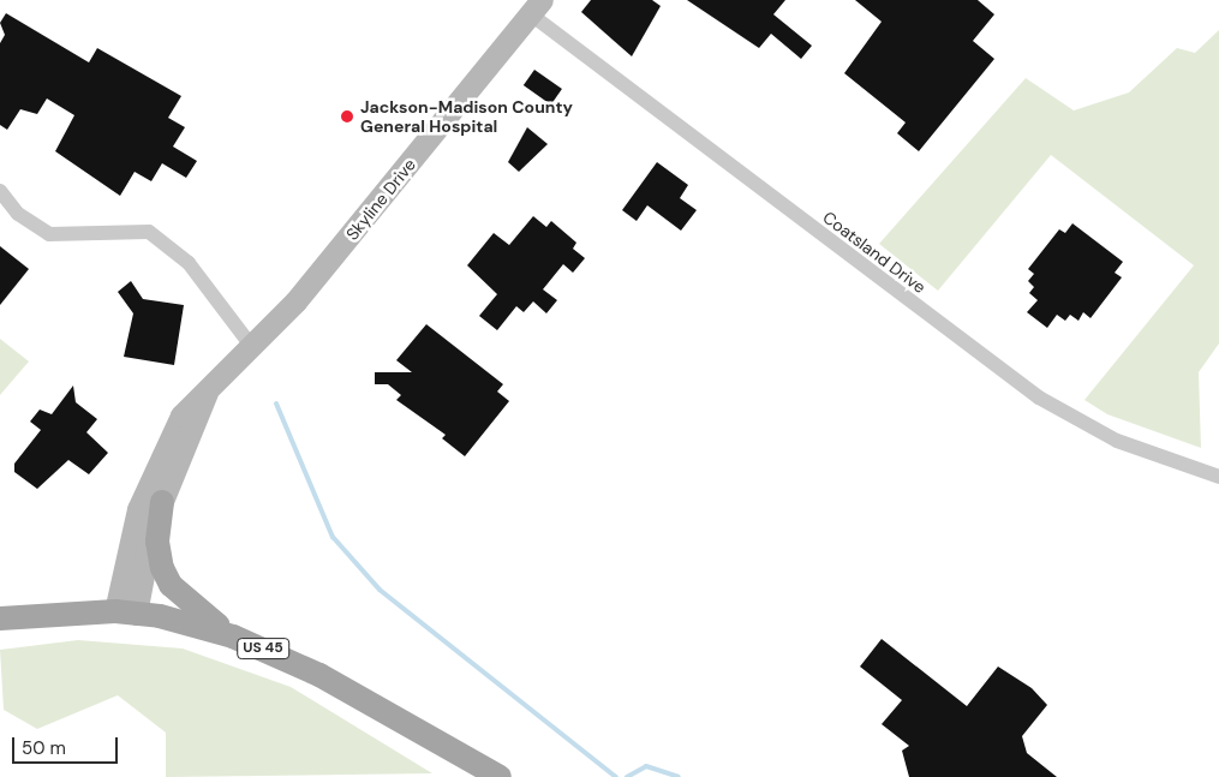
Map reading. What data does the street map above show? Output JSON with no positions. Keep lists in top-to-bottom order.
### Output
{
  "streets": {
    "main road": ["US 45"],
    "street": ["Skyline Drive", "Coatsland Drive"]
  },
  "crossings": [
    ["Skyline Drive", "Coatsland Drive"],
    ["Skyline Drive", "US 45"]
  ],
  "places": ["Jackson-Madison County General Hospital"],
  "scale_bar": "50 m"
}
